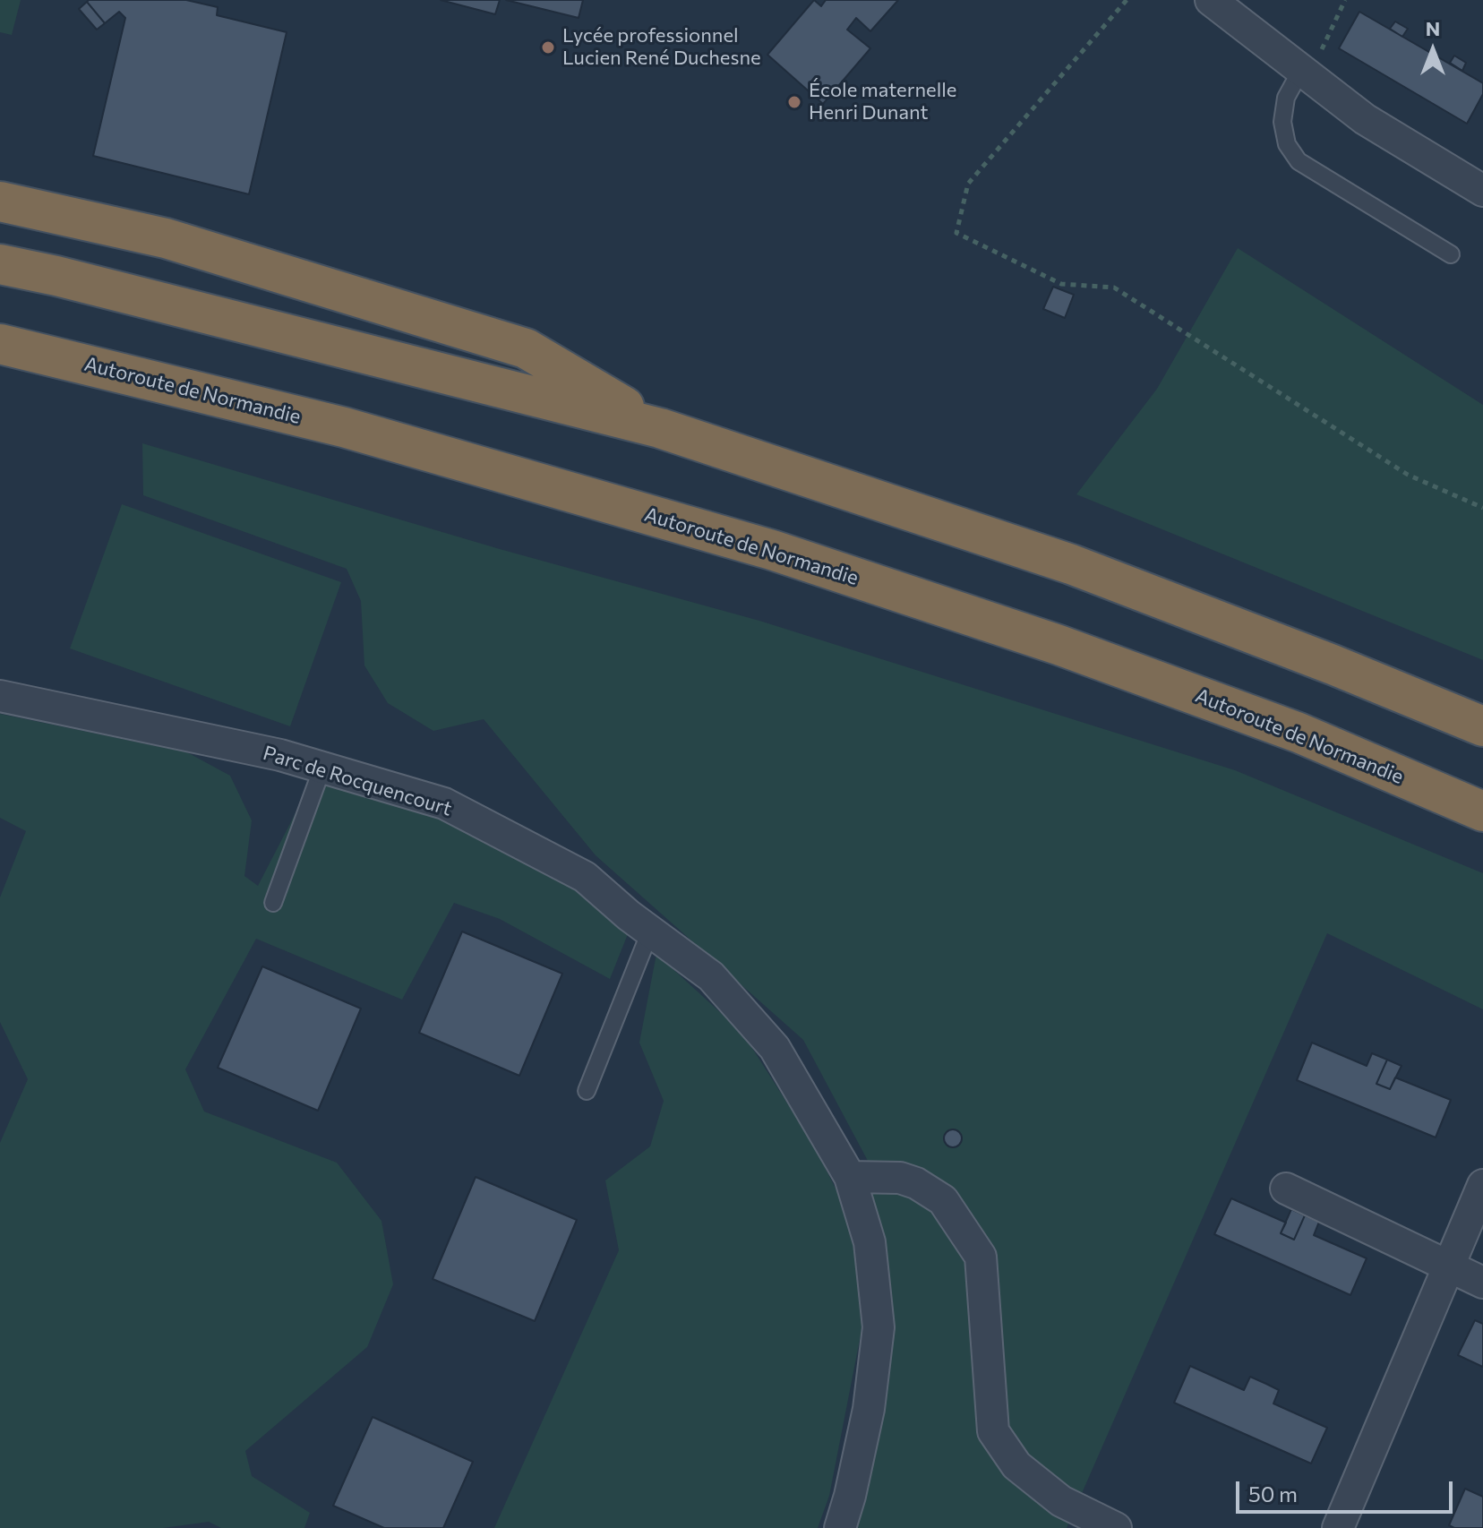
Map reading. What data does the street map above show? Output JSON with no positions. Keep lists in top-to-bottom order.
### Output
{
  "streets": {
    "highway": ["Autoroute de Normandie"],
    "street": ["Parc de Rocquencourt"]
  },
  "places": ["Lycée professionnel Lucien René Duchesne", "École maternelle Henri Dunant"],
  "scale_bar": "50 m",
  "north": "top"
}
